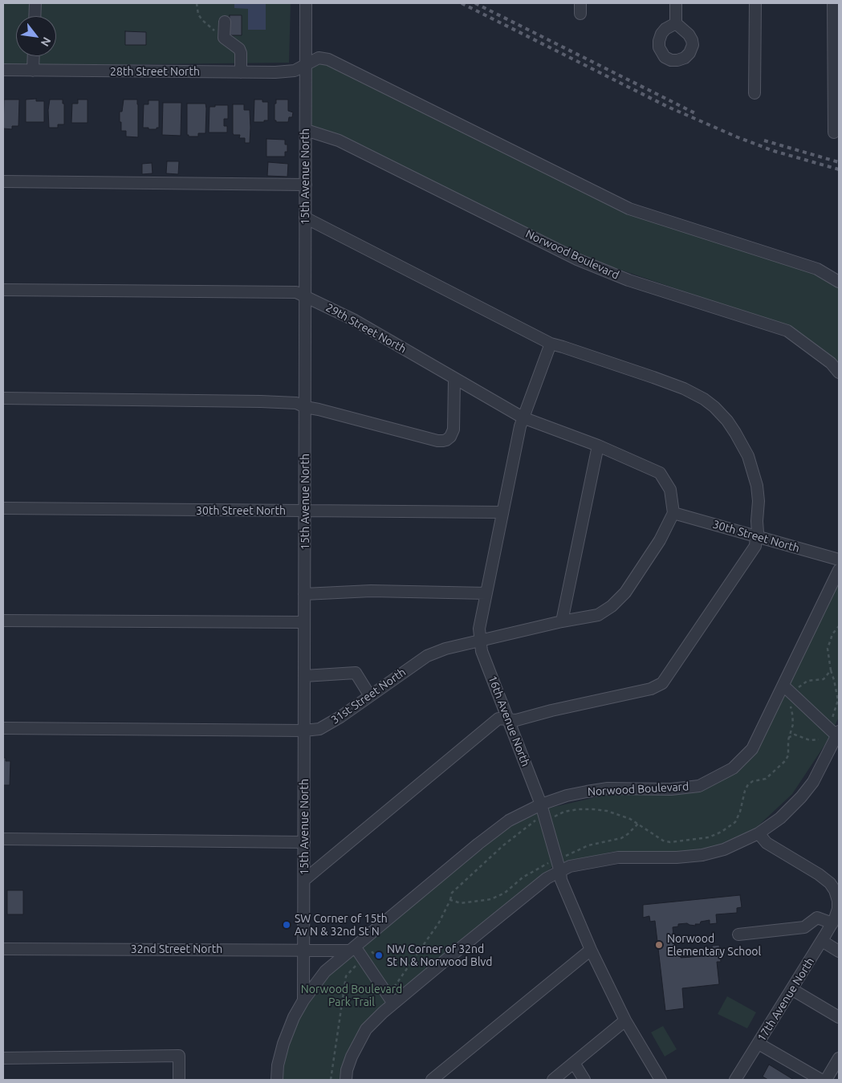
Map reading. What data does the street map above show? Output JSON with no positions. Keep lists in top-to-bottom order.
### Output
{
  "streets": {
    "street": [
      "28th Street North",
      "15th Avenue North",
      "Norwood Boulevard",
      "29th Street North",
      "30th Street North",
      "31st Street North",
      "16th Avenue North",
      "32nd Street North",
      "17th Avenue North"
    ]
  },
  "crossings": [
    ["28th Street North", "15th Avenue North"],
    ["15th Avenue North", "Norwood Boulevard"],
    ["15th Avenue North", "29th Street North"],
    ["15th Avenue North", "30th Street North"],
    ["15th Avenue North", "31st Street North"],
    ["15th Avenue North", "32nd Street North"],
    ["Norwood Boulevard", "16th Avenue North"],
    ["Norwood Boulevard", "32nd Street North"],
    ["29th Street North", "30th Street North"],
    ["29th Street North", "31st Street North"],
    ["29th Street North", "16th Avenue North"],
    ["30th Street North", "31st Street North"],
    ["30th Street North", "16th Avenue North"],
    ["31st Street North", "16th Avenue North"]
  ],
  "parks": ["Norwood Boulevard Park Trail"],
  "places": ["SW Corner of 15th Av N & 32nd St N", "Norwood Elementary School", "NW Corner of 32nd St N & Norwood Blvd"],
  "north": "bottom right"
}
